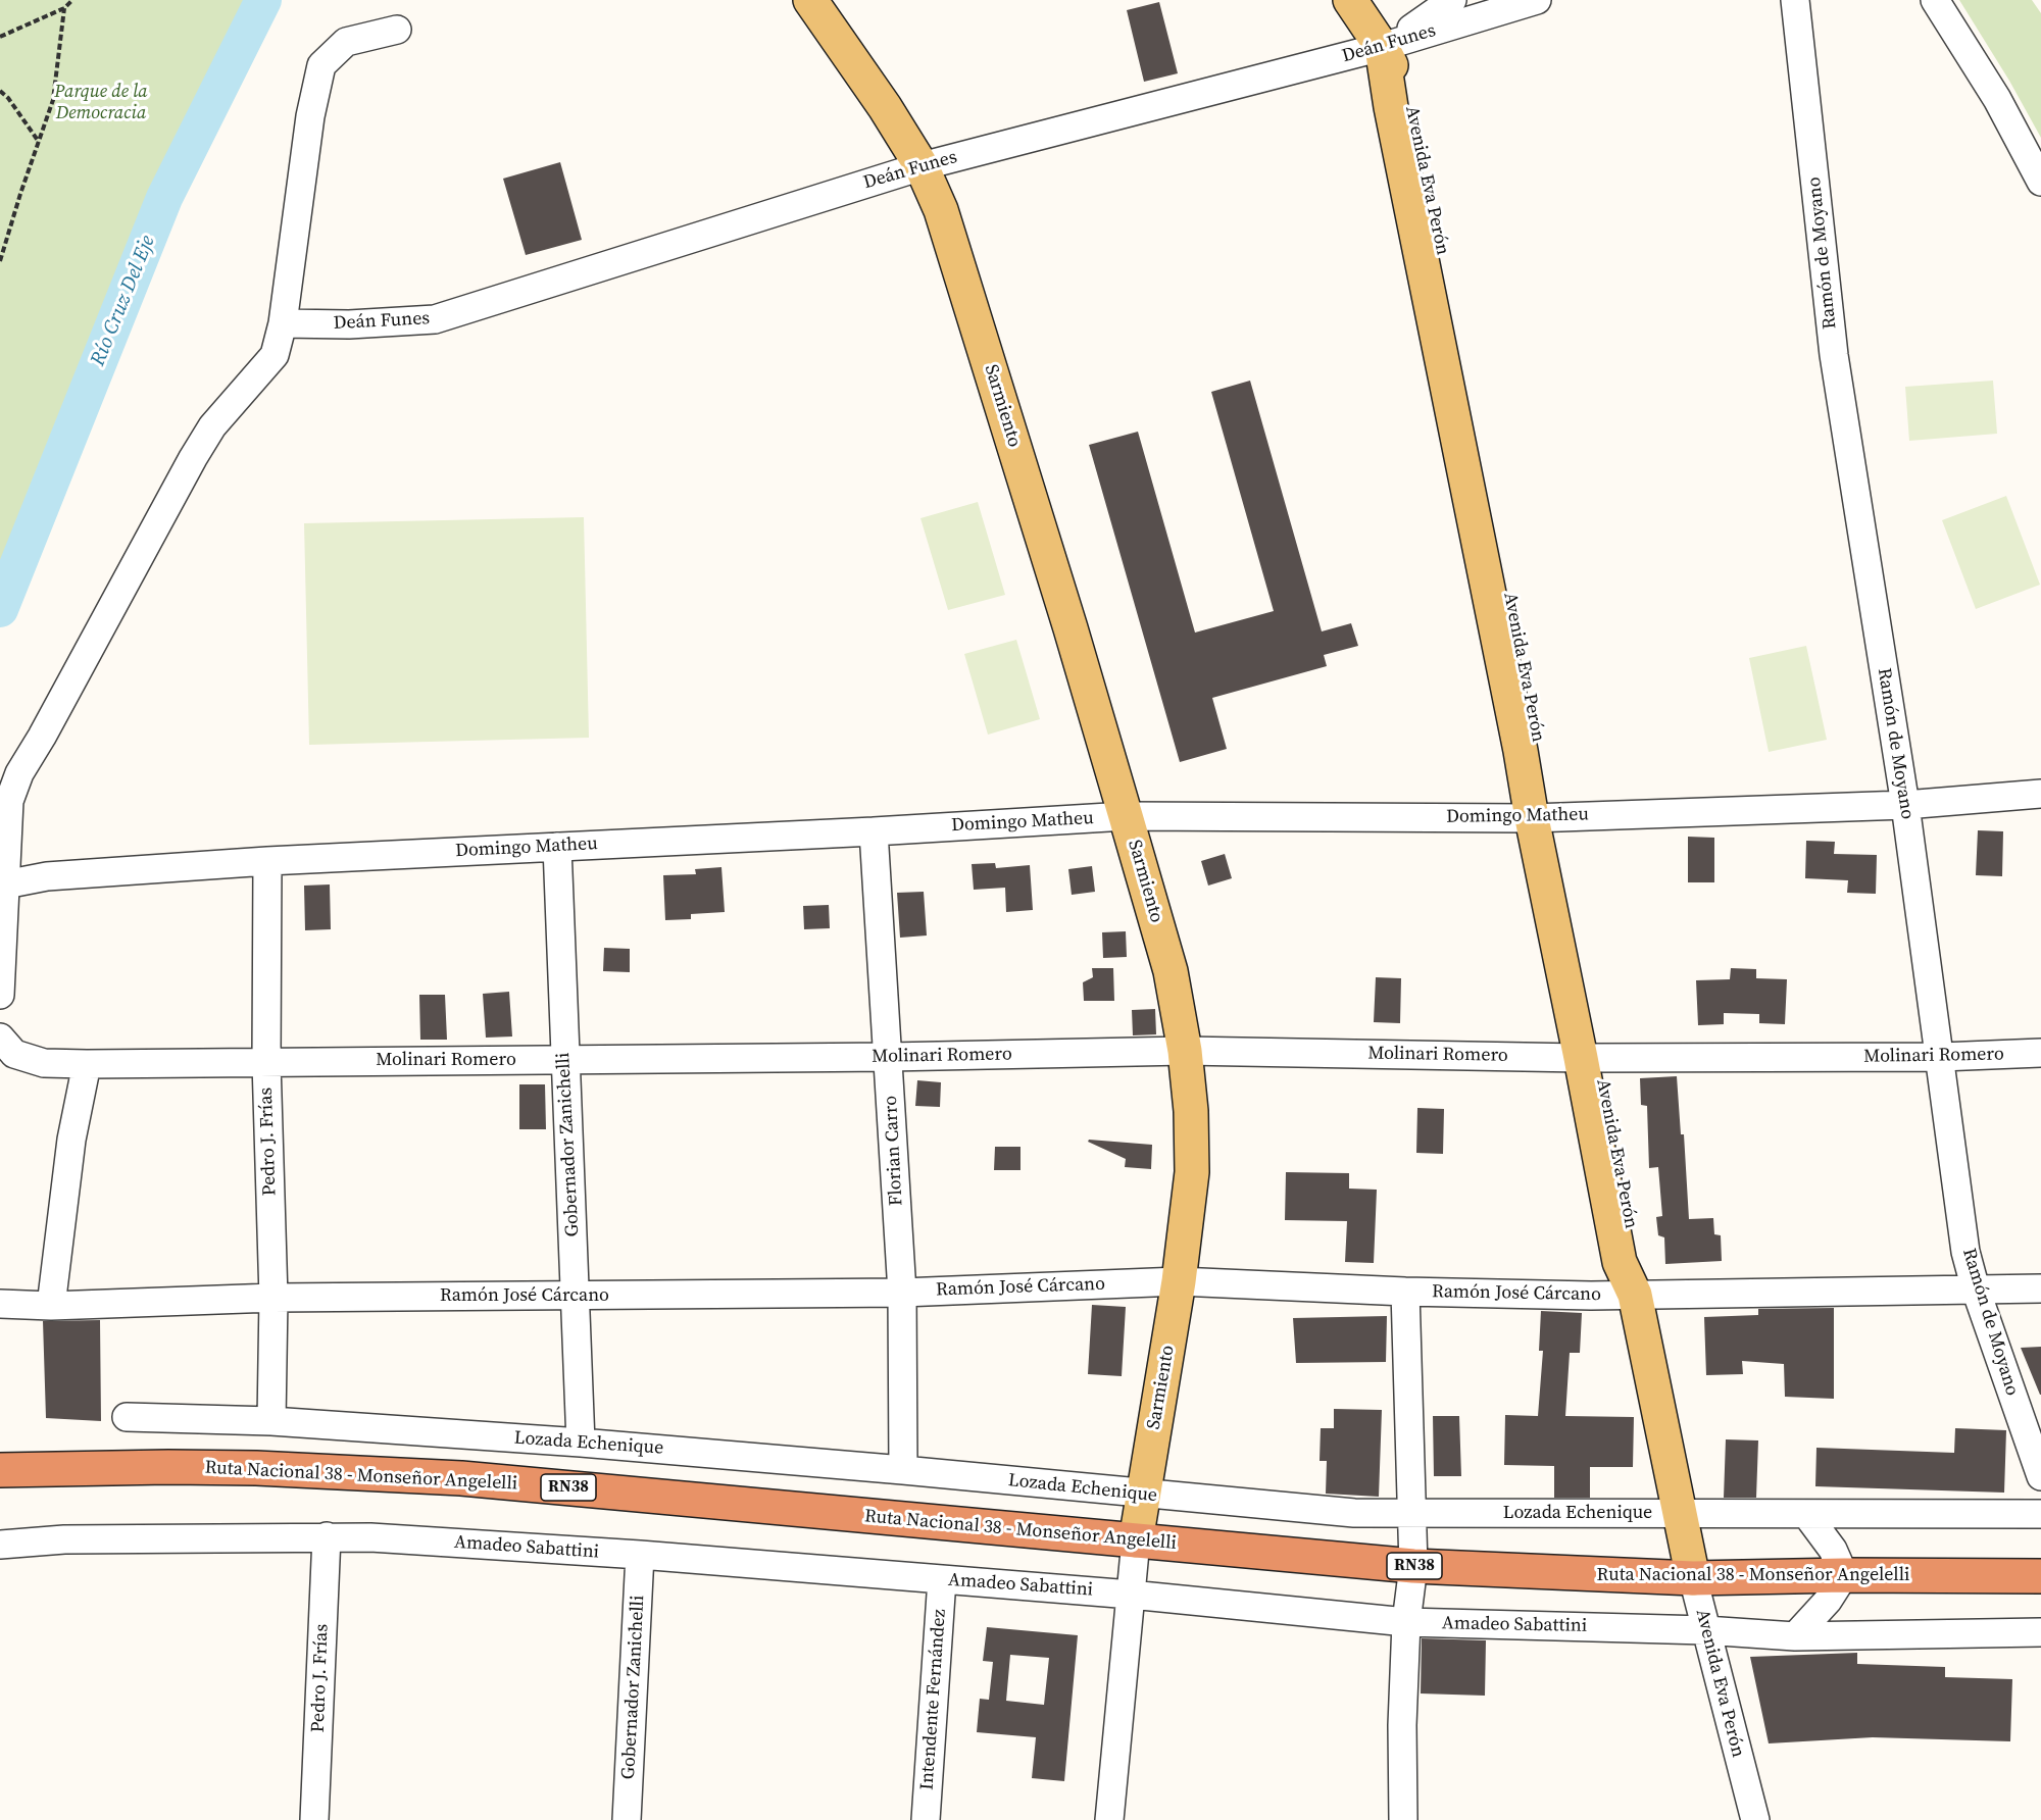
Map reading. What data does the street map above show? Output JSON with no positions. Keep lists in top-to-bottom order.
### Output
{
  "streets": {
    "highway": ["Ruta Nacional 38 - Monseñor Angelelli", "RN38"],
    "main road": ["Avenida Eva Perón", "Sarmiento"],
    "street": [
      "Deán Funes",
      "Ramón de Moyano",
      "Domingo Matheu",
      "Molinari Romero",
      "Pedro J. Frías",
      "Gobernador Zanichelli",
      "Florian Carro",
      "Ramón José Cárcano",
      "Lozada Echenique",
      "Amadeo Sabattini",
      "Intendente Fernández"
    ]
  },
  "crossings": [
    ["Deán Funes", "Avenida Eva Perón"],
    ["Deán Funes", "Sarmiento"],
    ["Avenida Eva Perón", "Domingo Matheu"],
    ["Avenida Eva Perón", "Molinari Romero"],
    ["Avenida Eva Perón", "Ramón José Cárcano"],
    ["Avenida Eva Perón", "Lozada Echenique"],
    ["Avenida Eva Perón", "Ruta Nacional 38 - Monseñor Angelelli"],
    ["Avenida Eva Perón", "Amadeo Sabattini"],
    ["Ramón de Moyano", "Domingo Matheu"],
    ["Ramón de Moyano", "Molinari Romero"],
    ["Ramón de Moyano", "Ramón José Cárcano"],
    ["Sarmiento", "Domingo Matheu"],
    ["Sarmiento", "Molinari Romero"],
    ["Sarmiento", "Ramón José Cárcano"],
    ["Sarmiento", "Lozada Echenique"],
    ["Sarmiento", "Ruta Nacional 38 - Monseñor Angelelli"],
    ["Sarmiento", "Amadeo Sabattini"],
    ["Domingo Matheu", "Pedro J. Frías"],
    ["Domingo Matheu", "Gobernador Zanichelli"],
    ["Domingo Matheu", "Florian Carro"],
    ["Molinari Romero", "Pedro J. Frías"],
    ["Molinari Romero", "Gobernador Zanichelli"],
    ["Molinari Romero", "Florian Carro"],
    ["Pedro J. Frías", "Ramón José Cárcano"],
    ["Pedro J. Frías", "Lozada Echenique"],
    ["Pedro J. Frías", "Amadeo Sabattini"],
    ["Gobernador Zanichelli", "Ramón José Cárcano"],
    ["Gobernador Zanichelli", "Lozada Echenique"],
    ["Gobernador Zanichelli", "Amadeo Sabattini"],
    ["Florian Carro", "Ramón José Cárcano"],
    ["Florian Carro", "Lozada Echenique"],
    ["Amadeo Sabattini", "Intendente Fernández"]
  ],
  "water": ["Río Cruz Del Eje"],
  "parks": ["Parque de la Democracia"]
}
